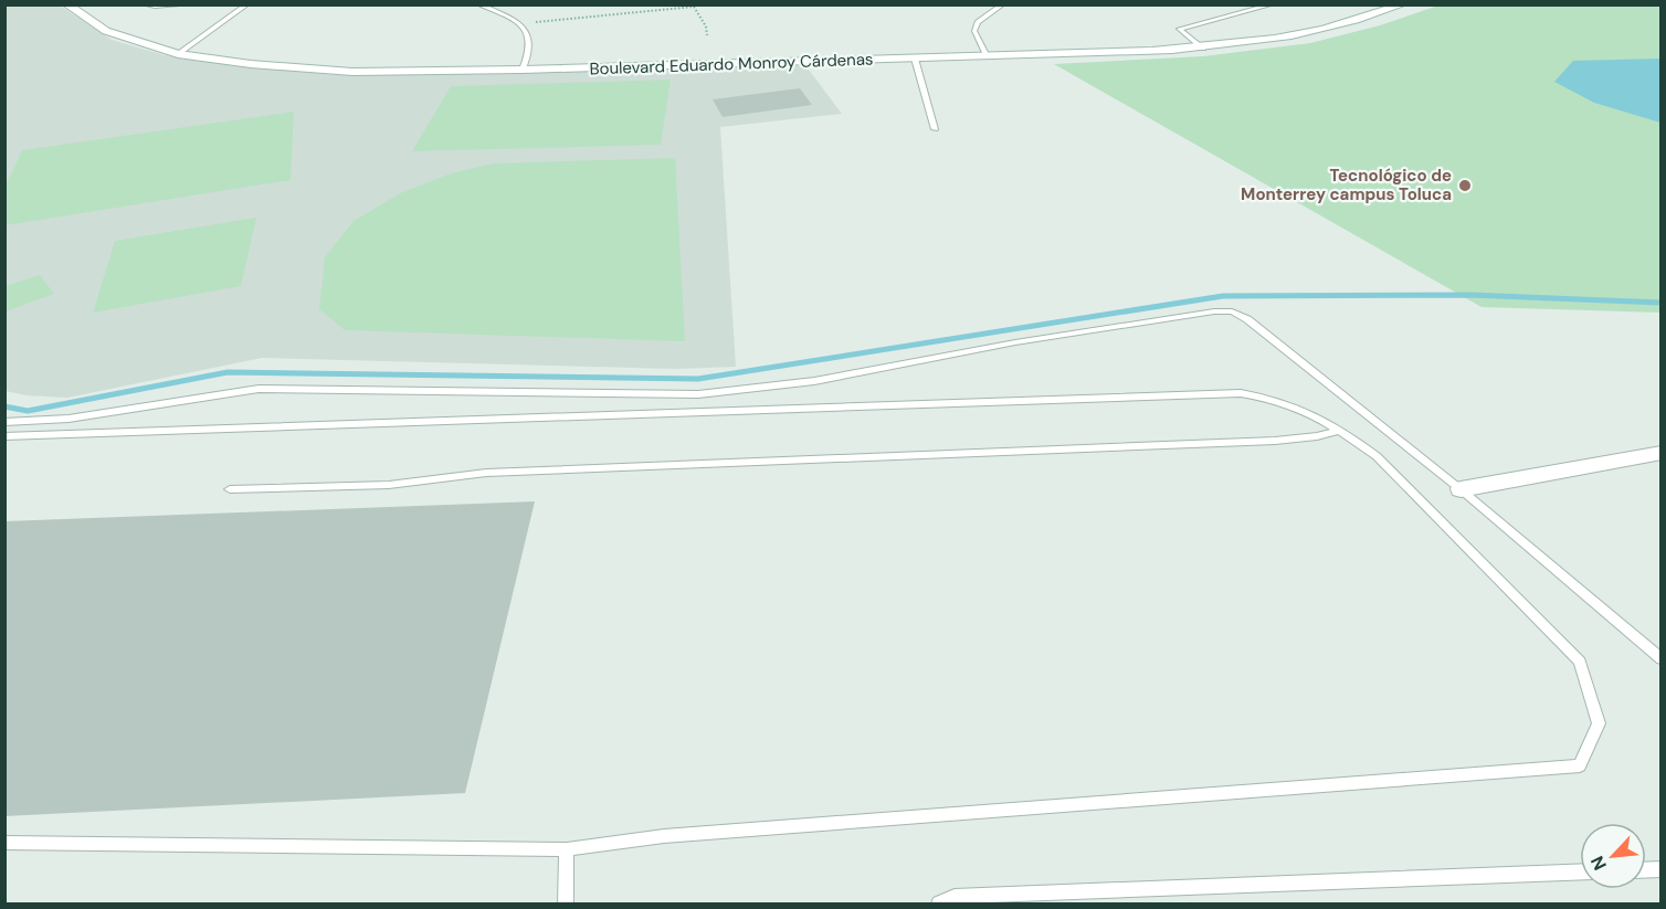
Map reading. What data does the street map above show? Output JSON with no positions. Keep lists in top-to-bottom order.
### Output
{
  "streets": {
    "main road": ["Boulevard Eduardo Monroy Cárdenas"]
  },
  "places": ["Tecnológico de Monterrey campus Toluca"],
  "north": "bottom left"
}
